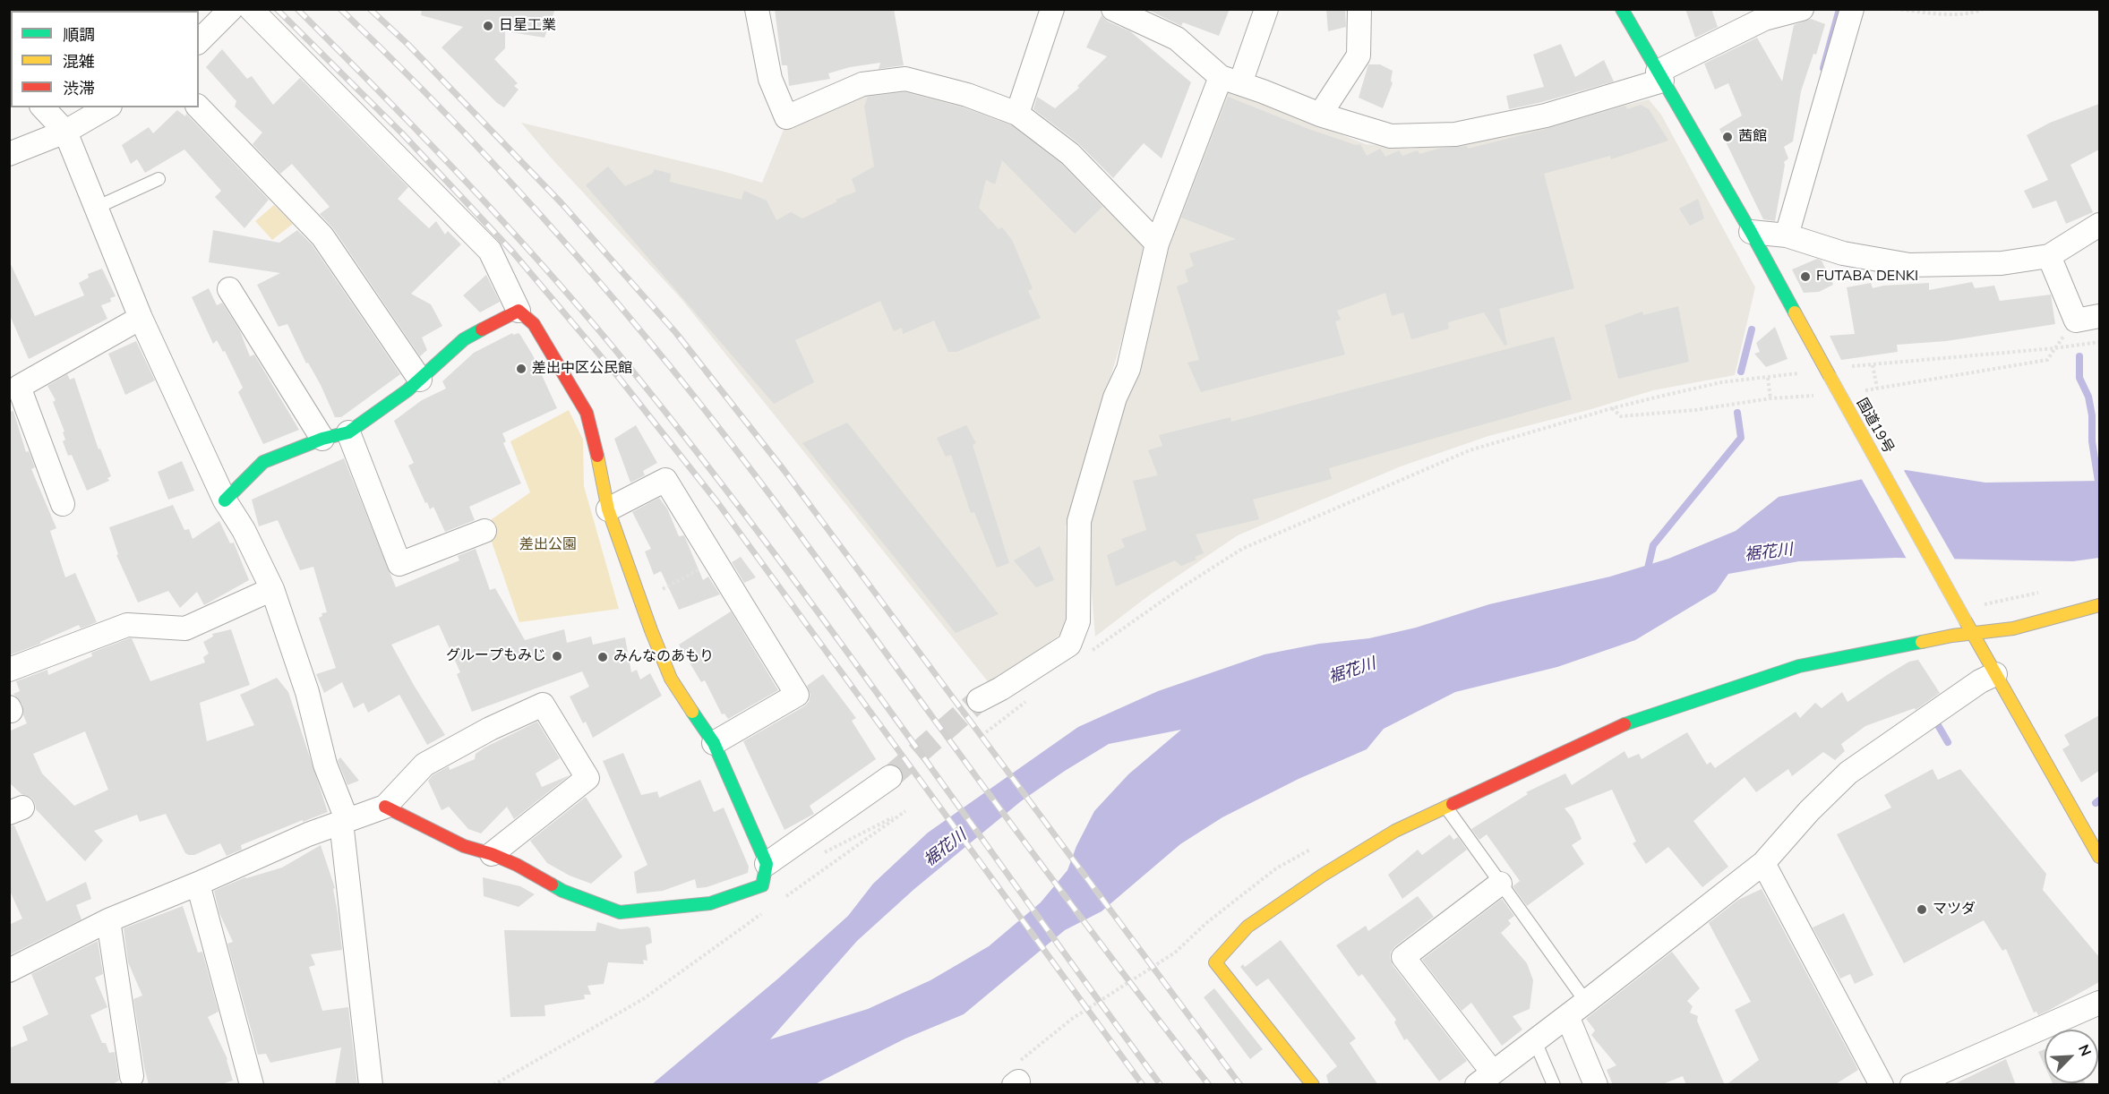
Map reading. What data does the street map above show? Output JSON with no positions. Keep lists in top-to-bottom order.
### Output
{
  "streets": {
    "main road": ["国道19号"]
  },
  "water": ["裾花川"],
  "parks": ["差出公園"],
  "places": [
    "日星工業",
    "茜館",
    "FUTABA DENKI",
    "差出中区公民館",
    "グループもみじ",
    "みんなのあもり",
    "マツダ"
  ],
  "legend": ["順調", "混雑", "渋滞"],
  "north": "top right"
}
